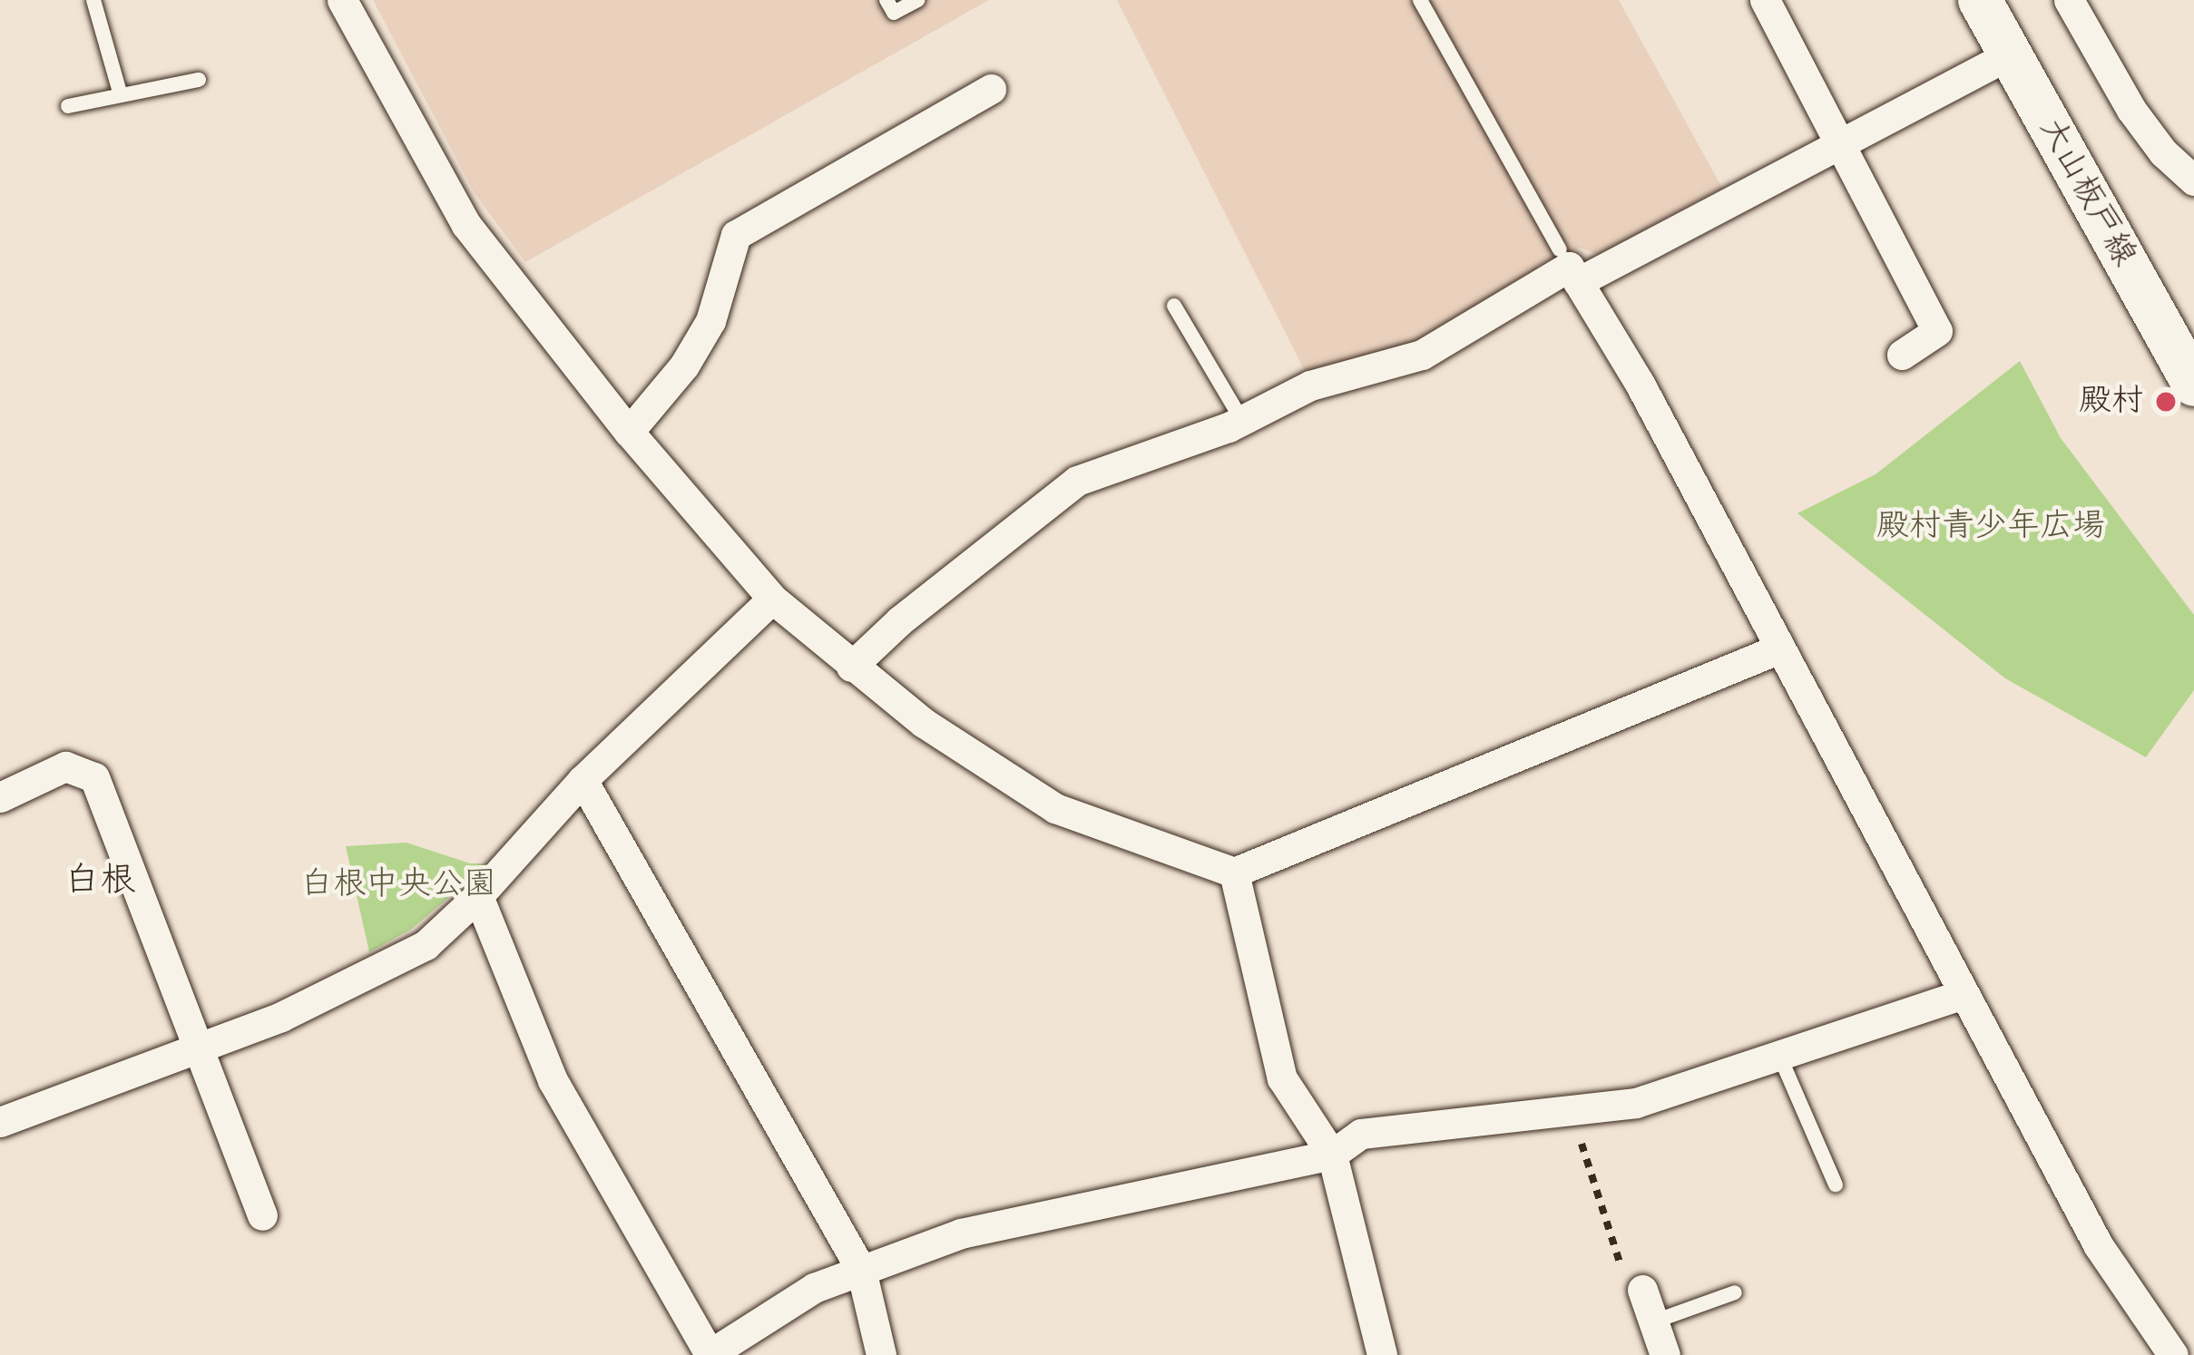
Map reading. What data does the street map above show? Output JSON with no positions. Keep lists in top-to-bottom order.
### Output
{
  "streets": {
    "main road": ["大山板戸線"]
  },
  "districts": ["白根"],
  "parks": ["殿村青少年広場", "白根中央公園"],
  "places": ["殿村"]
}
